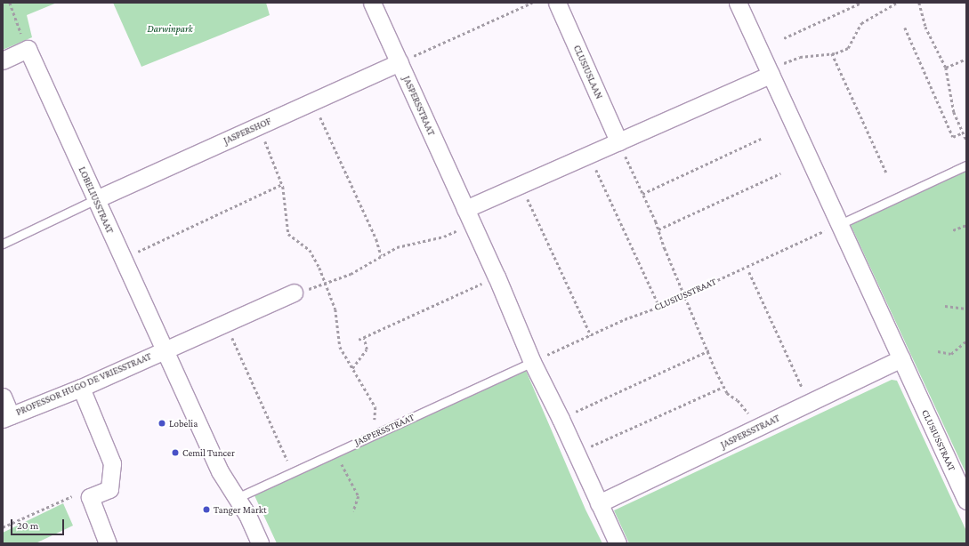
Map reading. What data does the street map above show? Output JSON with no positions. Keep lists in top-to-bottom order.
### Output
{
  "streets": {
    "street": [
      "CLUSIUSLAAN",
      "JASPERSSTRAAT",
      "JASPERSHOF",
      "LOBELIUSSTRAAT",
      "CLUSIUSSTRAAT",
      "PROFESSOR HUGO DE VRIESSTRAAT"
    ]
  },
  "crossings": [
    ["JASPERSSTRAAT", "JASPERSHOF"],
    ["JASPERSSTRAAT", "LOBELIUSSTRAAT"],
    ["JASPERSSTRAAT", "CLUSIUSSTRAAT"],
    ["JASPERSHOF", "LOBELIUSSTRAAT"],
    ["LOBELIUSSTRAAT", "PROFESSOR HUGO DE VRIESSTRAAT"]
  ],
  "parks": ["Darwinpark"],
  "places": ["Lobelia", "Cemil Tuncer", "Tanger Markt"],
  "scale_bar": "20 m"
}
